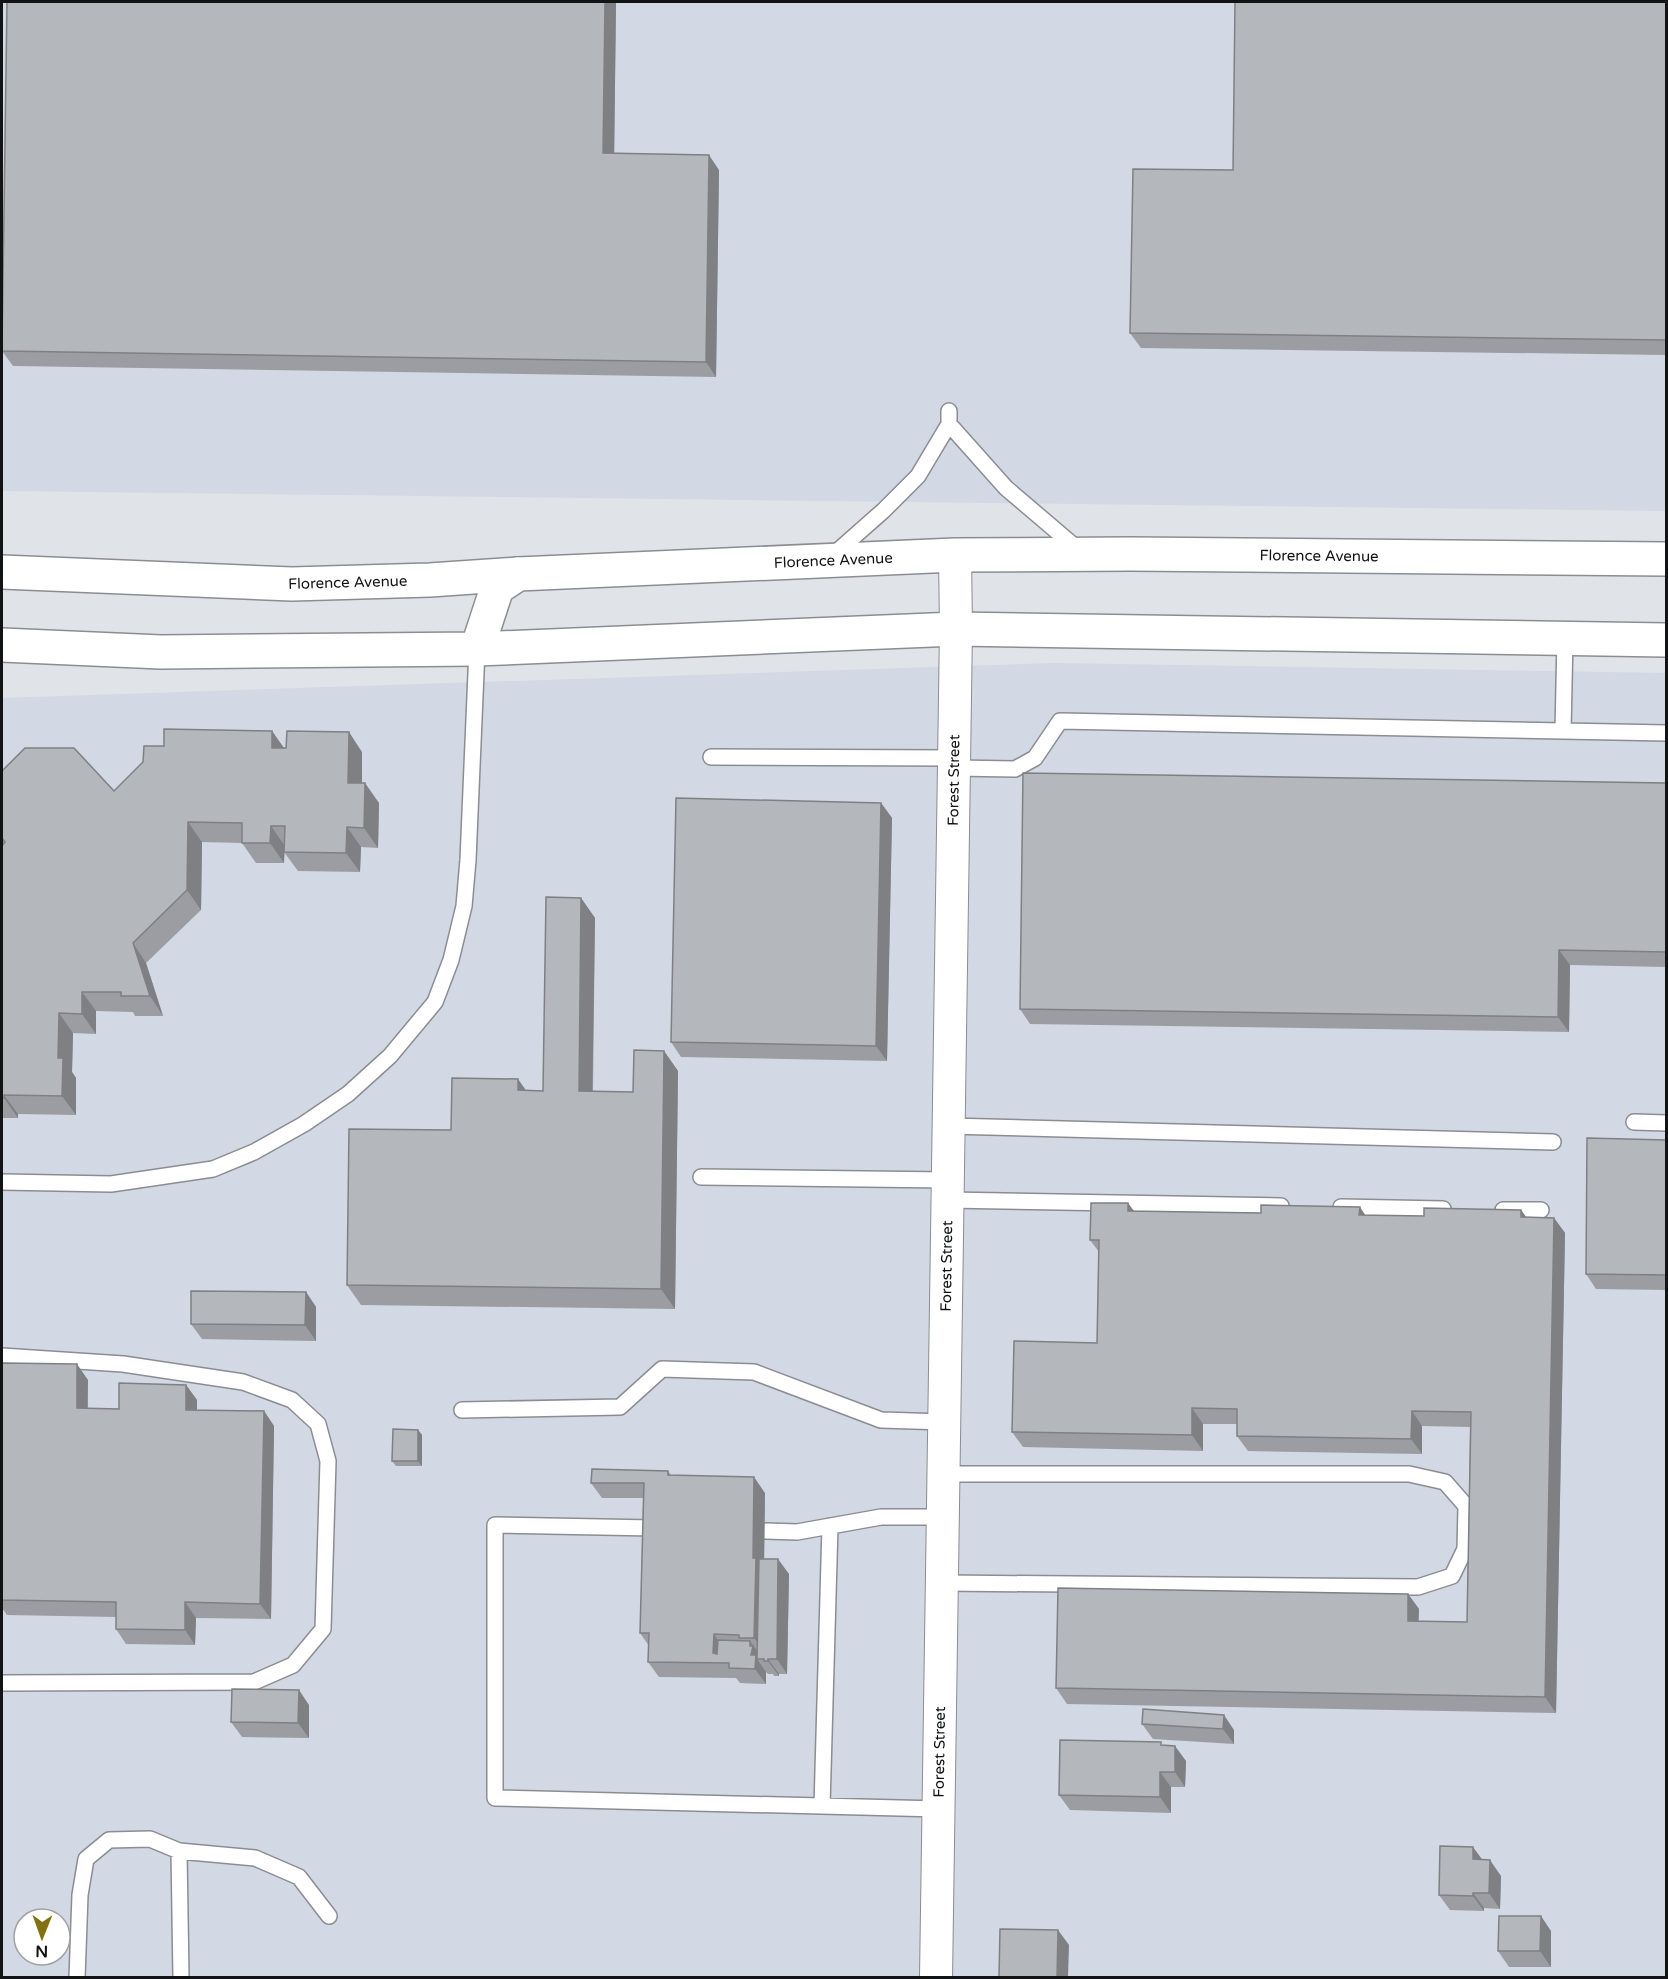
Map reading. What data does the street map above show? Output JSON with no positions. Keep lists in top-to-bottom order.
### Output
{
  "streets": {
    "main road": ["Florence Avenue"],
    "street": ["Forest Street"]
  },
  "crossings": [
    ["Florence Avenue", "Forest Street"]
  ],
  "north": "bottom"
}
